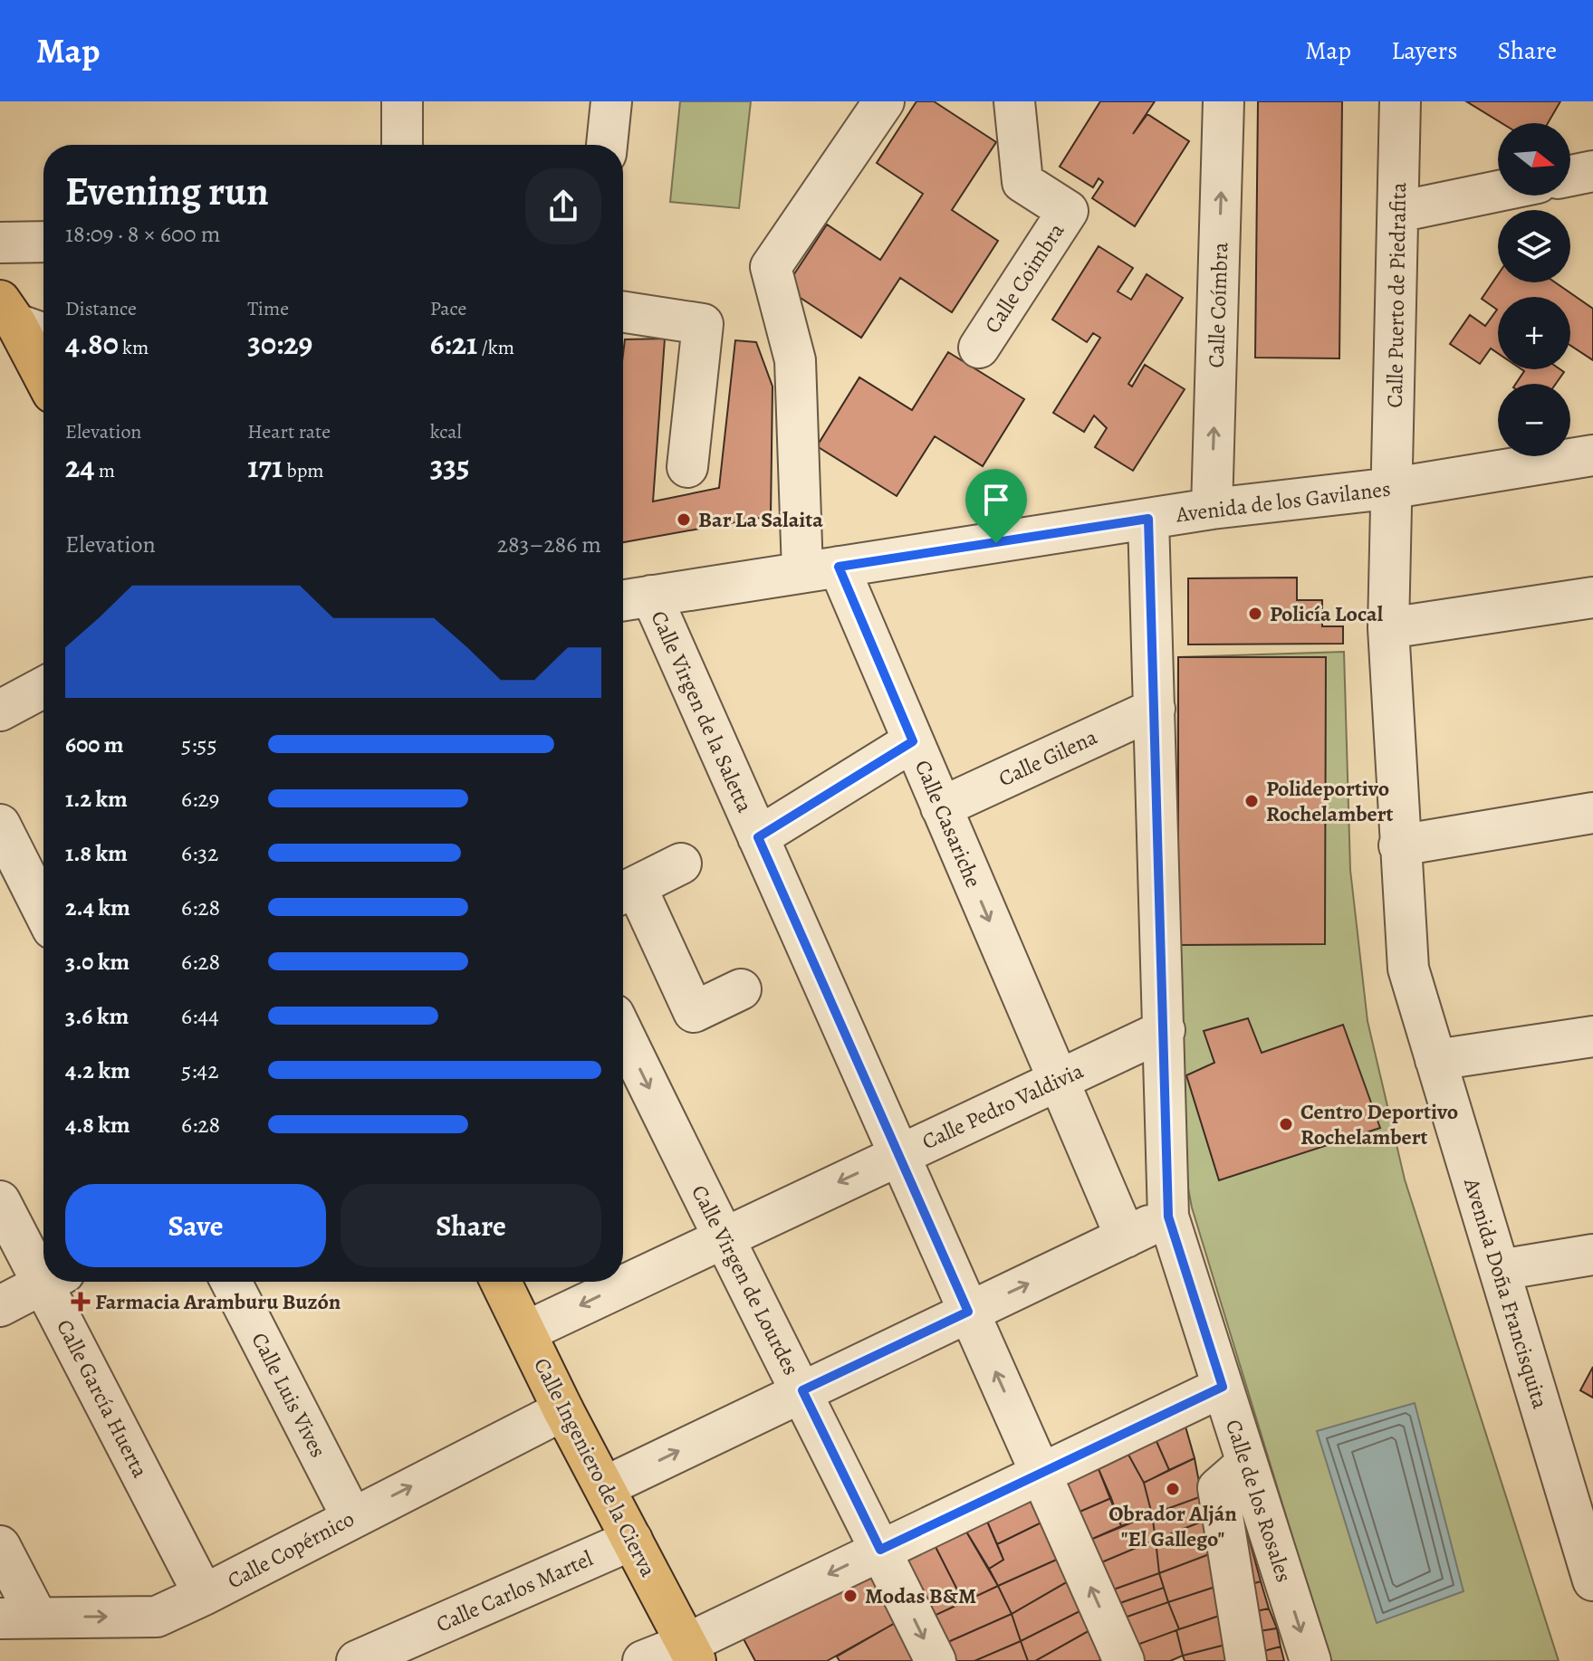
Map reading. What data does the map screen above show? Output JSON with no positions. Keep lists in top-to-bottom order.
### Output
{
  "streets": {
    "main road": ["Calle Ingeniero de la Cierva"],
    "street": [
      "Calle Coimbra",
      "Calle Puerto de Piedrafita",
      "Calle Coímbra",
      "Avenida de los Gavilanes",
      "Calle Virgen de la Saletta",
      "Calle Gilena",
      "Calle Casariche",
      "Calle Pedro Valdivia",
      "Calle Virgen de Lourdes",
      "Avenida Doña Francisquita",
      "Calle Luis Vives",
      "Calle García Huerta",
      "Calle de los Rosales",
      "Calle Copérnico",
      "Calle Carlos Martel"
    ]
  },
  "crossings": [
    ["Calle Puerto de Piedrafita", "Avenida de los Gavilanes"],
    ["Calle Puerto de Piedrafita", "Avenida Doña Francisquita"],
    ["Calle Coímbra", "Avenida de los Gavilanes"],
    ["Avenida de los Gavilanes", "Calle Virgen de la Saletta"],
    ["Avenida de los Gavilanes", "Calle Casariche"],
    ["Avenida de los Gavilanes", "Avenida Doña Francisquita"],
    ["Avenida de los Gavilanes", "Calle de los Rosales"],
    ["Calle Virgen de la Saletta", "Calle Pedro Valdivia"],
    ["Calle Gilena", "Calle Casariche"],
    ["Calle Gilena", "Calle de los Rosales"],
    ["Calle Casariche", "Calle Pedro Valdivia"],
    ["Calle Pedro Valdivia", "Calle Virgen de Lourdes"],
    ["Calle Pedro Valdivia", "Calle Ingeniero de la Cierva"],
    ["Calle Pedro Valdivia", "Calle de los Rosales"],
    ["Calle Luis Vives", "Calle Copérnico"],
    ["Calle García Huerta", "Calle Copérnico"],
    ["Calle Ingeniero de la Cierva", "Calle Copérnico"],
    ["Calle Ingeniero de la Cierva", "Calle Carlos Martel"]
  ],
  "one_way": [
    "Calle Coímbra",
    "Calle Casariche",
    "Calle Virgen de Lourdes",
    "Calle Copérnico"
  ],
  "places": {
    "other": [
      "Bar La Salaita",
      "Policía Local",
      "Polideportivo Rochelambert",
      "Centro Deportivo Rochelambert",
      "Obrador Alján \"El Gallego\"",
      "Modas B&M"
    ],
    "health": ["Farmacia Aramburu Buzón"]
  },
  "north": "right",
  "page": {
    "header": "Map",
    "nav": ["Map", "Layers", "Share"],
    "map_buttons": ["+", "−"],
    "heading": ["Evening run", "18:09 · 8 × 600 m"],
    "stats": [
      ["Distance", "4.80 km"],
      ["Time", "30:29"],
      ["Pace", "6:21 /km"],
      ["Elevation", "24 m"],
      ["Heart rate", "171 bpm"],
      ["kcal", "335"]
    ],
    "chart": ["Elevation", "283–286 m"],
    "list": [
      {
        "name": "600 m",
        "note": "5:55"
      },
      {
        "name": "1.2 km",
        "note": "6:29"
      },
      {
        "name": "1.8 km",
        "note": "6:32"
      },
      {
        "name": "2.4 km",
        "note": "6:28"
      },
      {
        "name": "3.0 km",
        "note": "6:28"
      },
      {
        "name": "3.6 km",
        "note": "6:44"
      },
      {
        "name": "4.2 km",
        "note": "5:42"
      },
      {
        "name": "4.8 km",
        "note": "6:28"
      }
    ],
    "buttons": ["Save", "Share"]
  }
}
